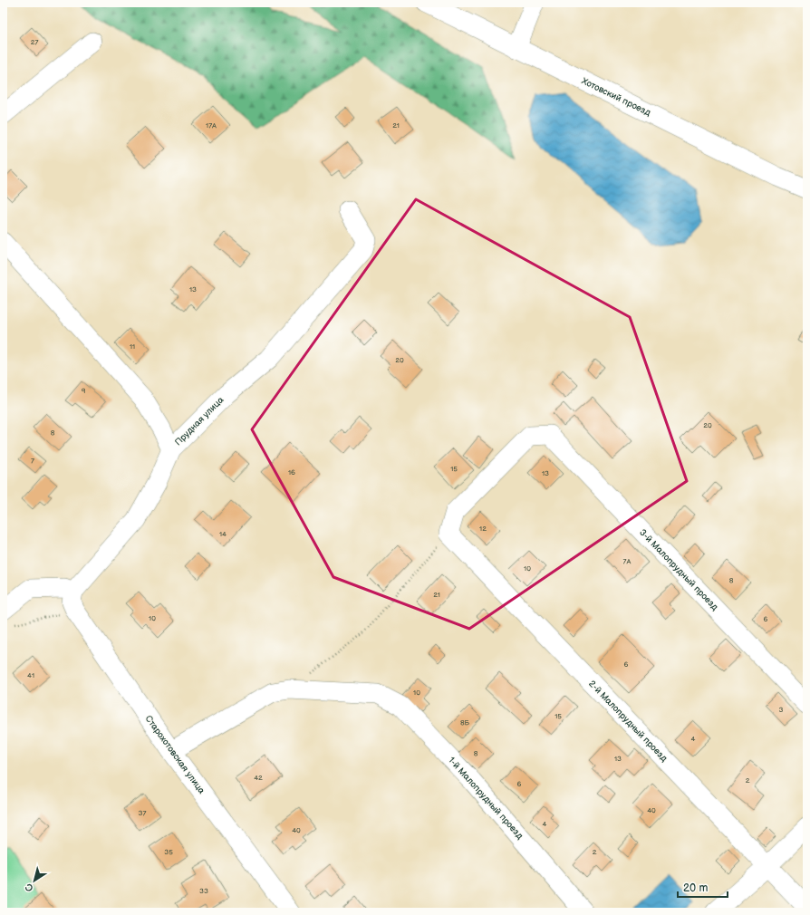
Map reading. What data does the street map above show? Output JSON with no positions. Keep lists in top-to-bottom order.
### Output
{
  "streets": {
    "street": [
      "Хотовский проезд",
      "Прудная улица",
      "3-й Малопрудный проезд",
      "2-й Малопрудный проезд",
      "Старохотовская улица",
      "1-й Малопрудный проезд"
    ]
  },
  "crossings": [
    ["Прудная улица", "Старохотовская улица"],
    ["3-й Малопрудный проезд", "2-й Малопрудный проезд"]
  ],
  "house_numbers": [
    "27",
    "17А",
    "21",
    "13",
    "11",
    "20",
    "9",
    "20",
    "8",
    "7",
    "15",
    "16",
    "13",
    "12",
    "14",
    "7А",
    "10",
    "8",
    "21",
    "10",
    "6",
    "6",
    "41",
    "10",
    "3",
    "15",
    "8Б",
    "4",
    "8",
    "13",
    "42",
    "2",
    "6",
    "40",
    "37",
    "4",
    "40",
    "35",
    "2",
    "33"
  ],
  "scale_bar": "20 m",
  "north": "bottom left"
}
